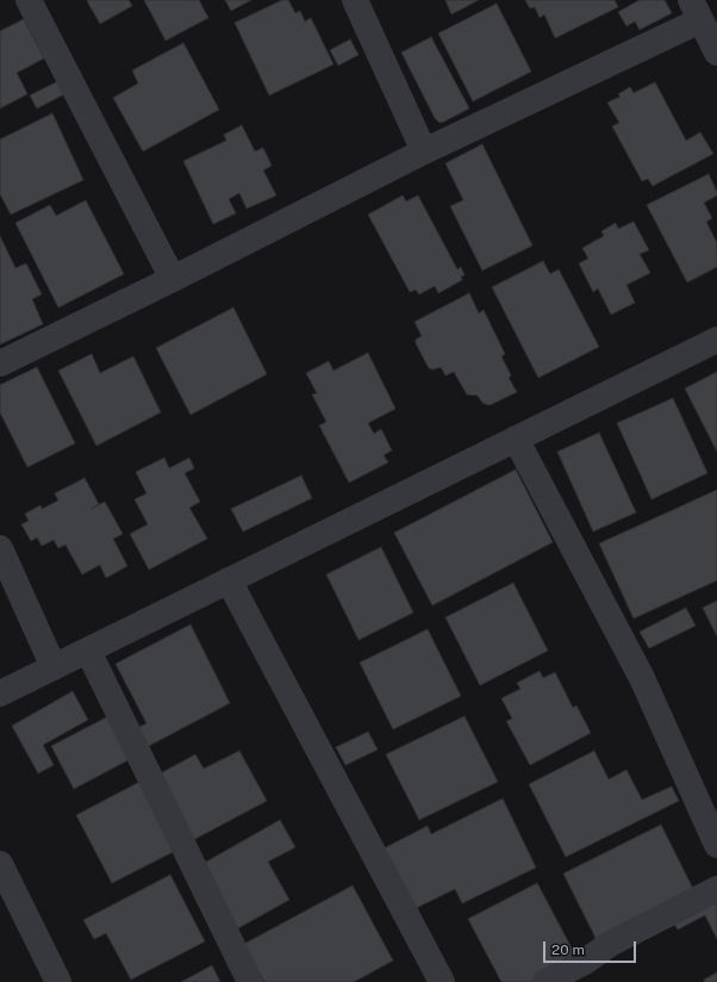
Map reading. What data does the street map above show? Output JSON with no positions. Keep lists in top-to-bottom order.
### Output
{
  "scale_bar": "20 m"
}
